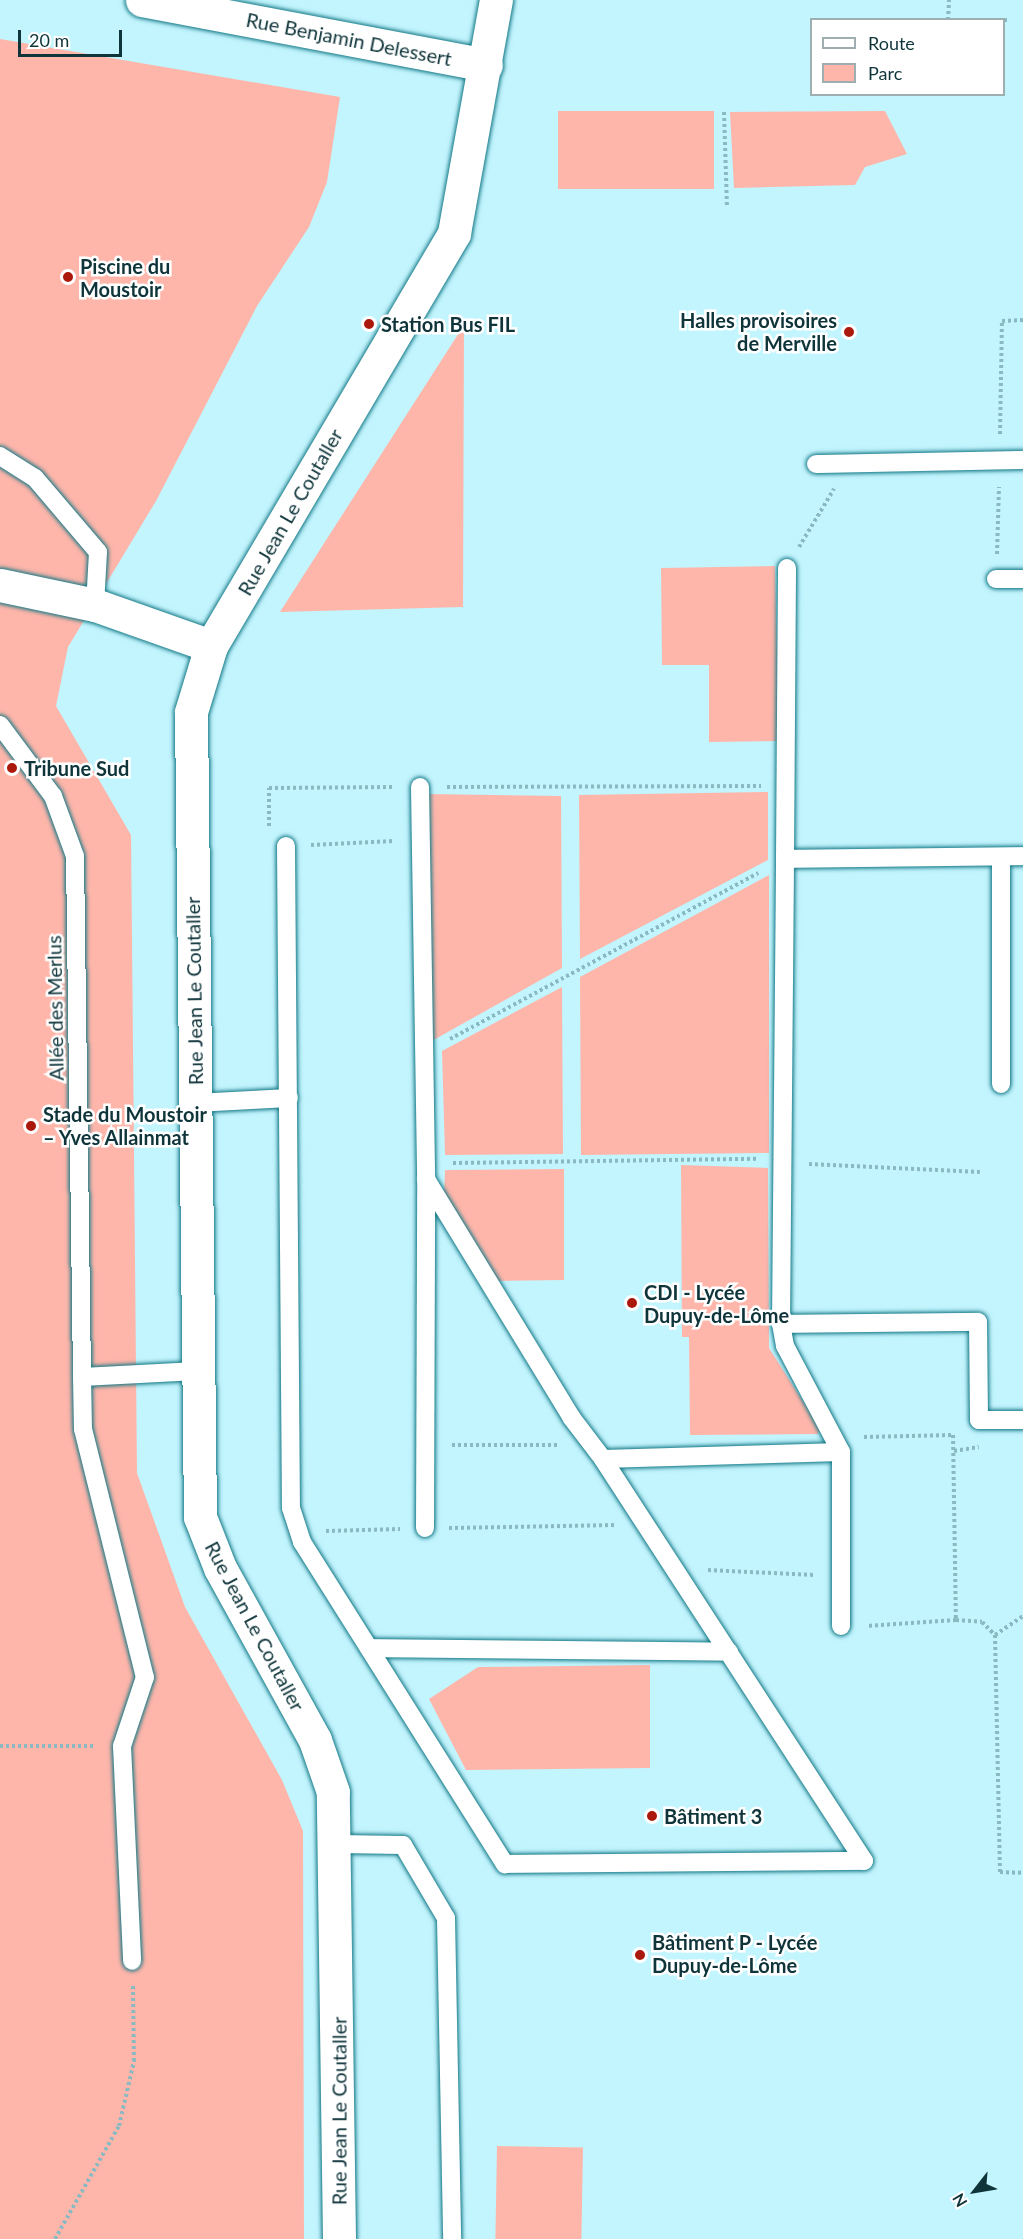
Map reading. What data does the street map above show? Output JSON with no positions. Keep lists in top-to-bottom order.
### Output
{
  "streets": {
    "street": ["Rue Benjamin Delessert", "Rue Jean Le Coutaller"],
    "lane": ["Allée des Merlus"]
  },
  "crossings": [
    ["Rue Benjamin Delessert", "Rue Jean Le Coutaller"]
  ],
  "places": [
    "Piscine du Moustoir",
    "Station Bus FIL",
    "Halles provisoires de Merville",
    "Tribune Sud",
    "Stade du Moustoir – Yves Allainmat",
    "CDI - Lycée Dupuy-de-Lôme",
    "Bâtiment 3",
    "Bâtiment P - Lycée Dupuy-de-Lôme"
  ],
  "legend": ["Route", "Parc"],
  "scale_bar": "20 m",
  "north": "bottom left"
}
